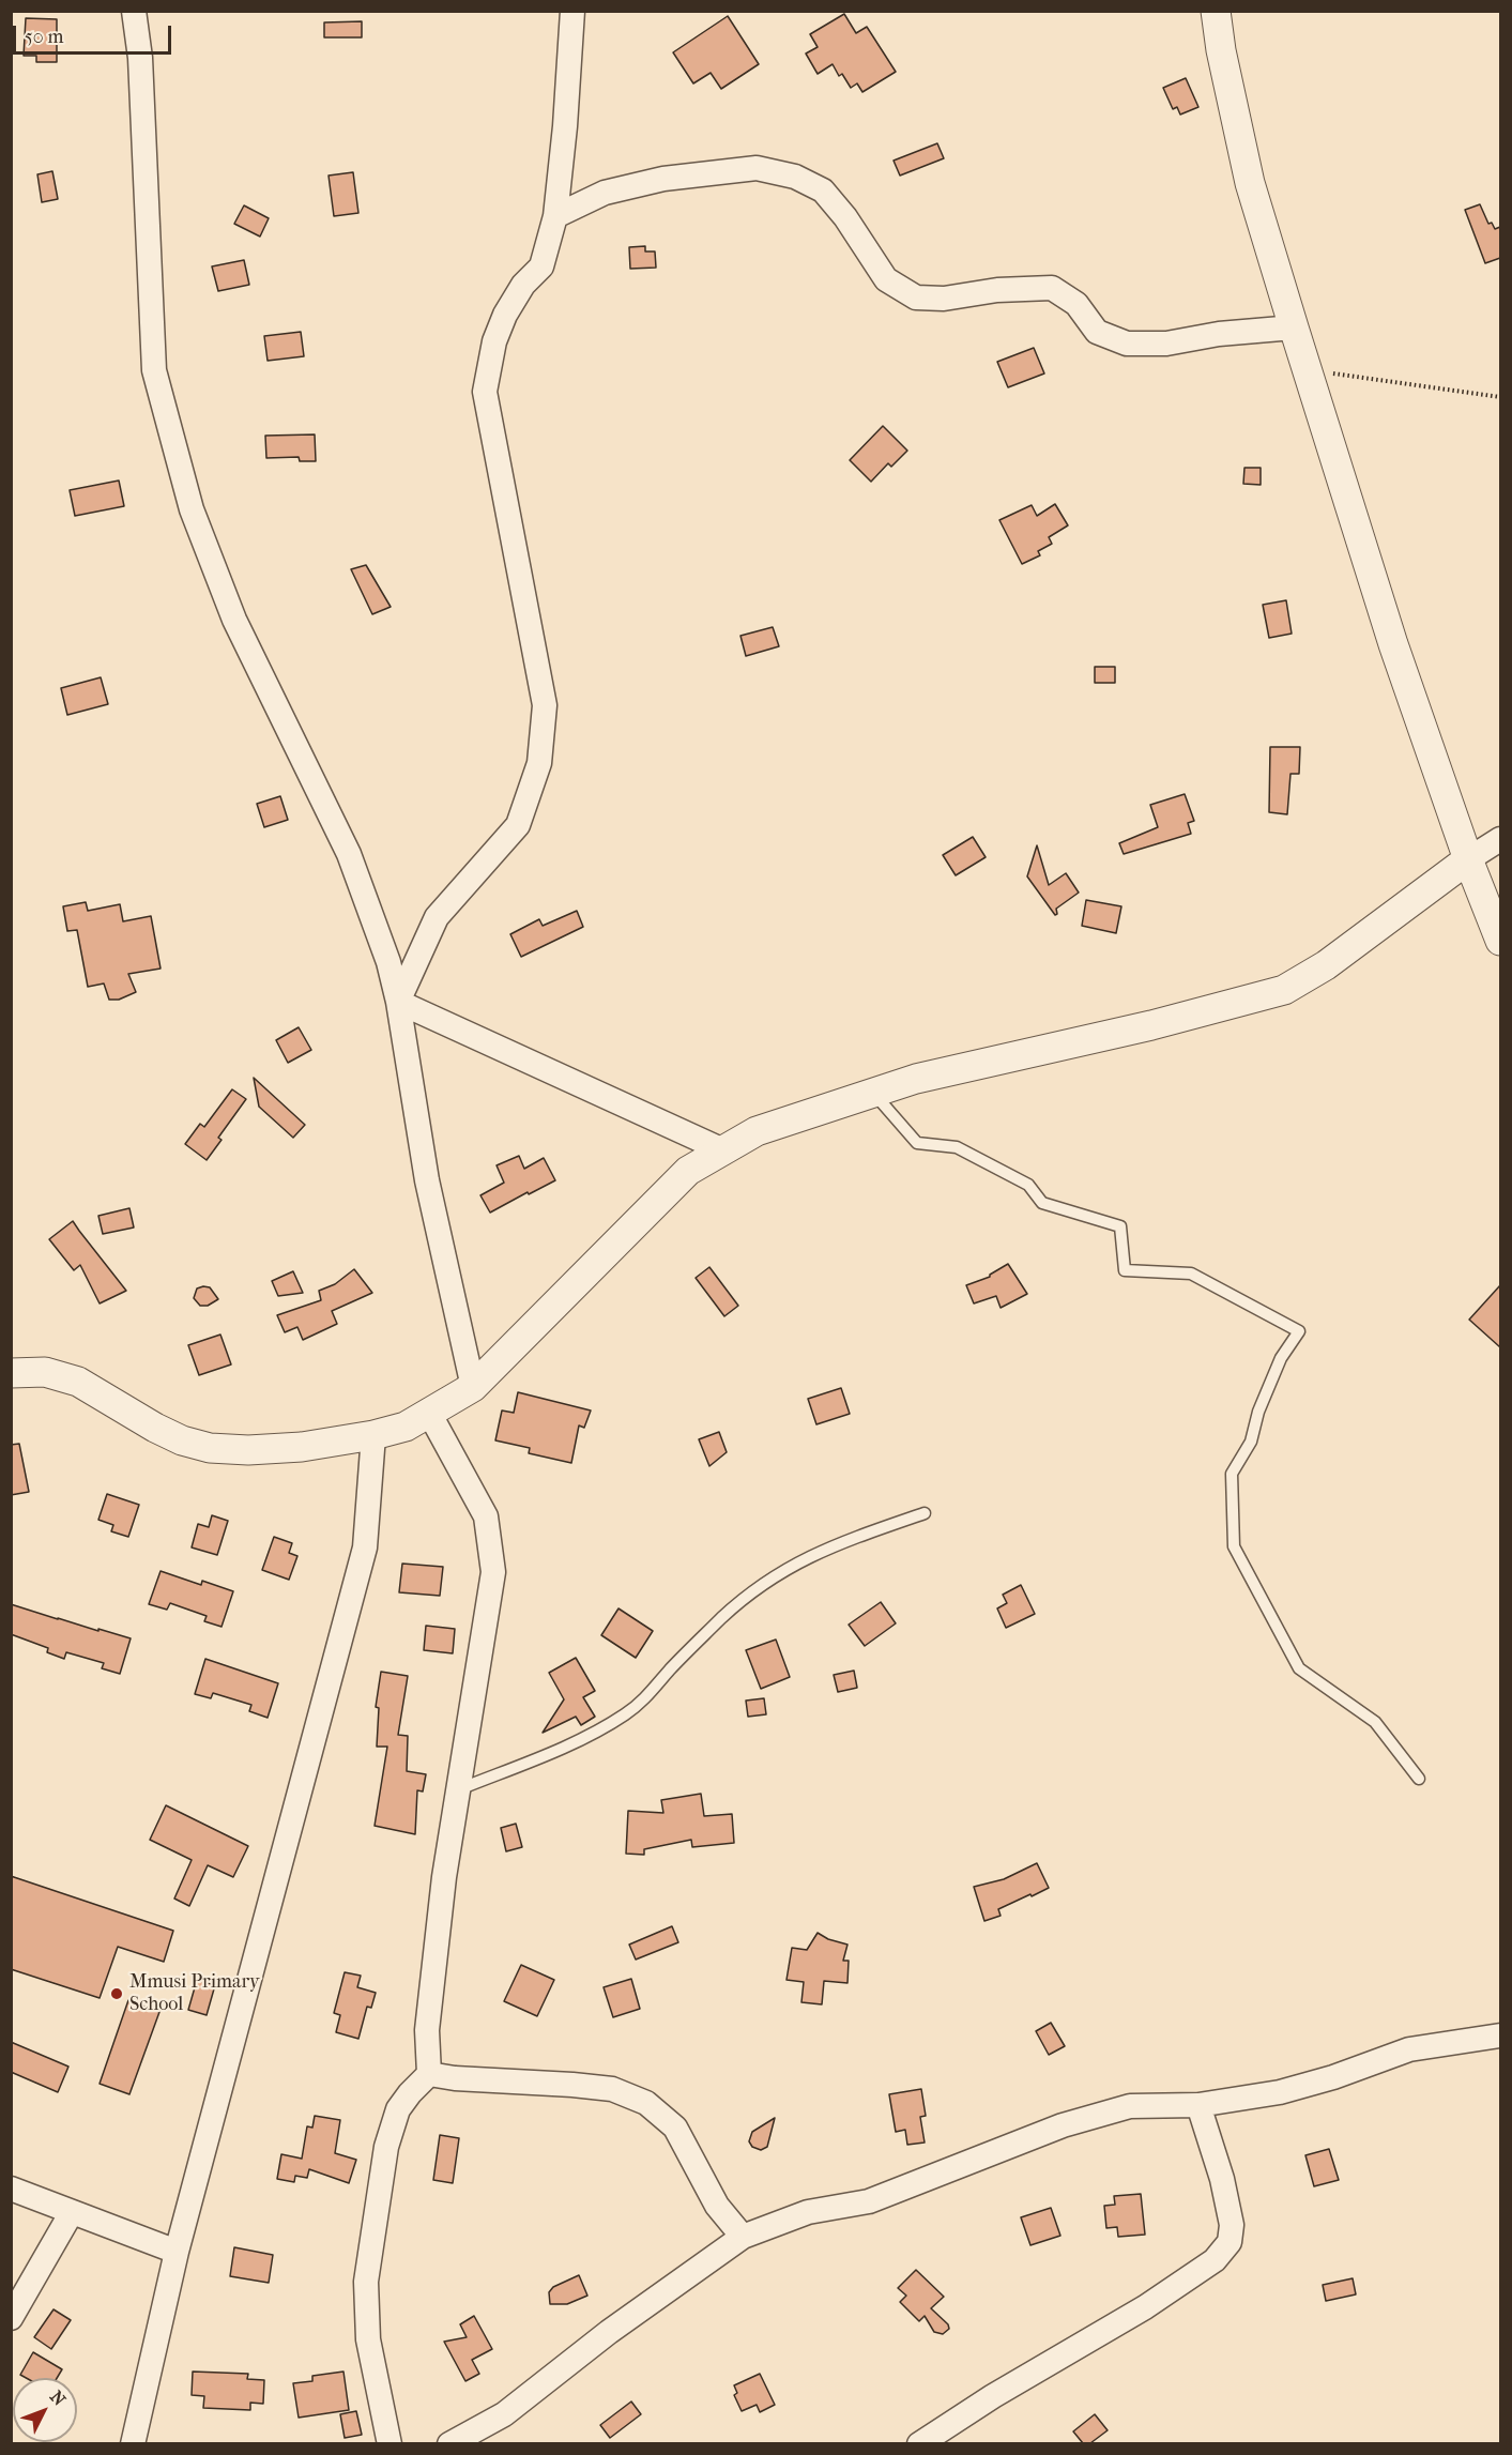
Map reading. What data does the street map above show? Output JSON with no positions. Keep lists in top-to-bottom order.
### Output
{
  "places": ["Mmusi Primary School"],
  "scale_bar": "50 m",
  "north": "top right"
}
